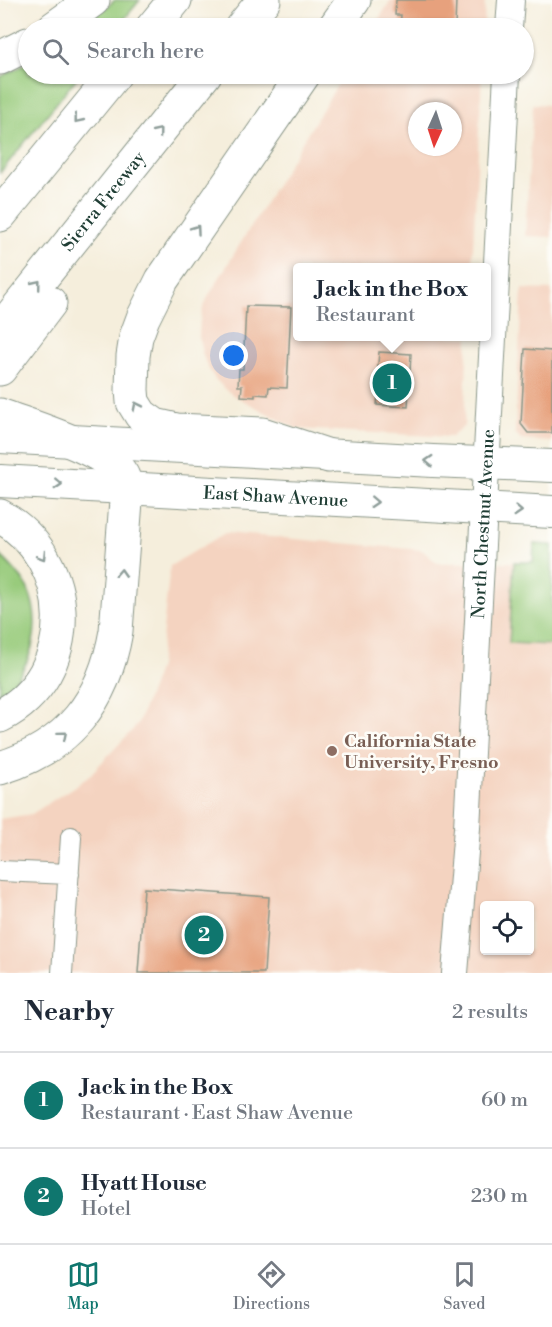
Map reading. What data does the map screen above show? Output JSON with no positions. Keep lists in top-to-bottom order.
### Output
{
  "streets": {
    "highway": ["Sierra Freeway"],
    "main road": ["East Shaw Avenue"],
    "street": ["North Chestnut Avenue"]
  },
  "crossings": [
    ["East Shaw Avenue", "North Chestnut Avenue"]
  ],
  "places": ["California State University, Fresno"],
  "north": "bottom",
  "page": {
    "search": "Search here",
    "popup": ["Jack in the Box", "Restaurant"],
    "pins": ["1", "2"],
    "heading": ["Nearby", "2 results"],
    "list": [
      {
        "mark": "1",
        "name": "Jack in the Box",
        "note": "Restaurant · East Shaw Avenue",
        "value": "60 m"
      },
      {
        "mark": "2",
        "name": "Hyatt House",
        "note": "Hotel",
        "value": "230 m"
      }
    ],
    "nav": ["Map", "Directions", "Saved"]
  }
}
